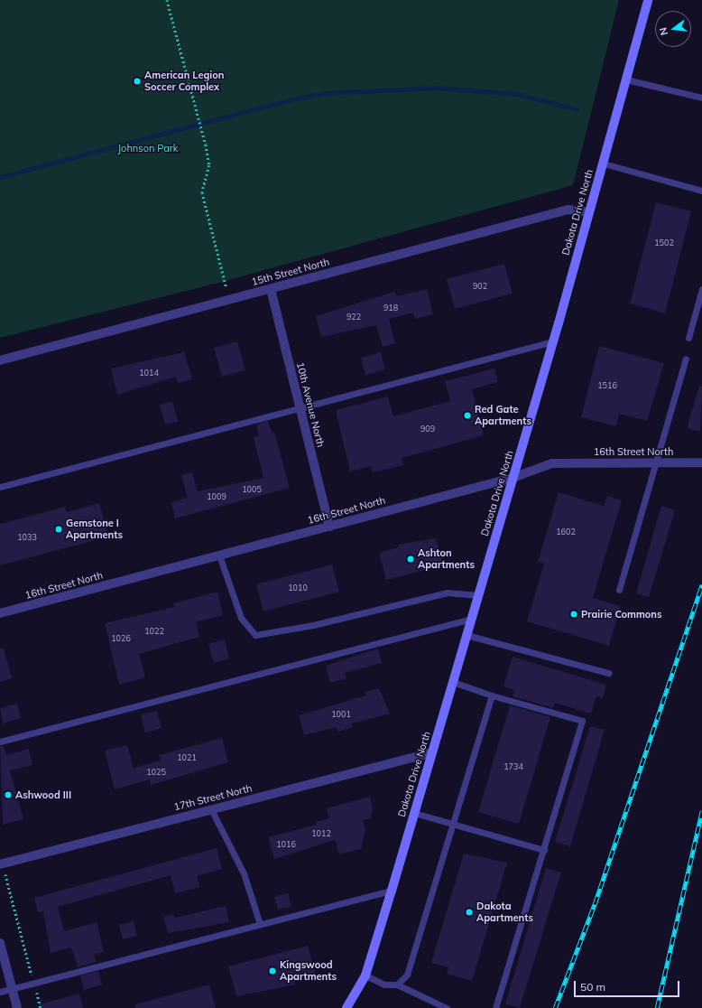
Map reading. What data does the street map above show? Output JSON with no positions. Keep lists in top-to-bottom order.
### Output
{
  "streets": {
    "street": [
      "Dakota Drive North",
      "15th Street North",
      "10th Avenue North",
      "16th Street North",
      "17th Street North"
    ]
  },
  "crossings": [
    ["Dakota Drive North", "15th Street North"],
    ["Dakota Drive North", "16th Street North"],
    ["Dakota Drive North", "17th Street North"],
    ["15th Street North", "10th Avenue North"],
    ["10th Avenue North", "16th Street North"]
  ],
  "parks": ["Johnson Park"],
  "places": [
    "American Legion Soccer Complex",
    "Red Gate Apartments",
    "Gemstone I Apartments",
    "Ashton Apartments",
    "Prairie Commons",
    "Ashwood III",
    "Dakota Apartments",
    "Kingswood Apartments"
  ],
  "house_numbers": [
    "1502",
    "902",
    "918",
    "922",
    "1014",
    "1516",
    "909",
    "1005",
    "1009",
    "1602",
    "1033",
    "1010",
    "1022",
    "1026",
    "1001",
    "1021",
    "1734",
    "1025",
    "1012",
    "1016"
  ],
  "scale_bar": "50 m",
  "north": "left"
}
